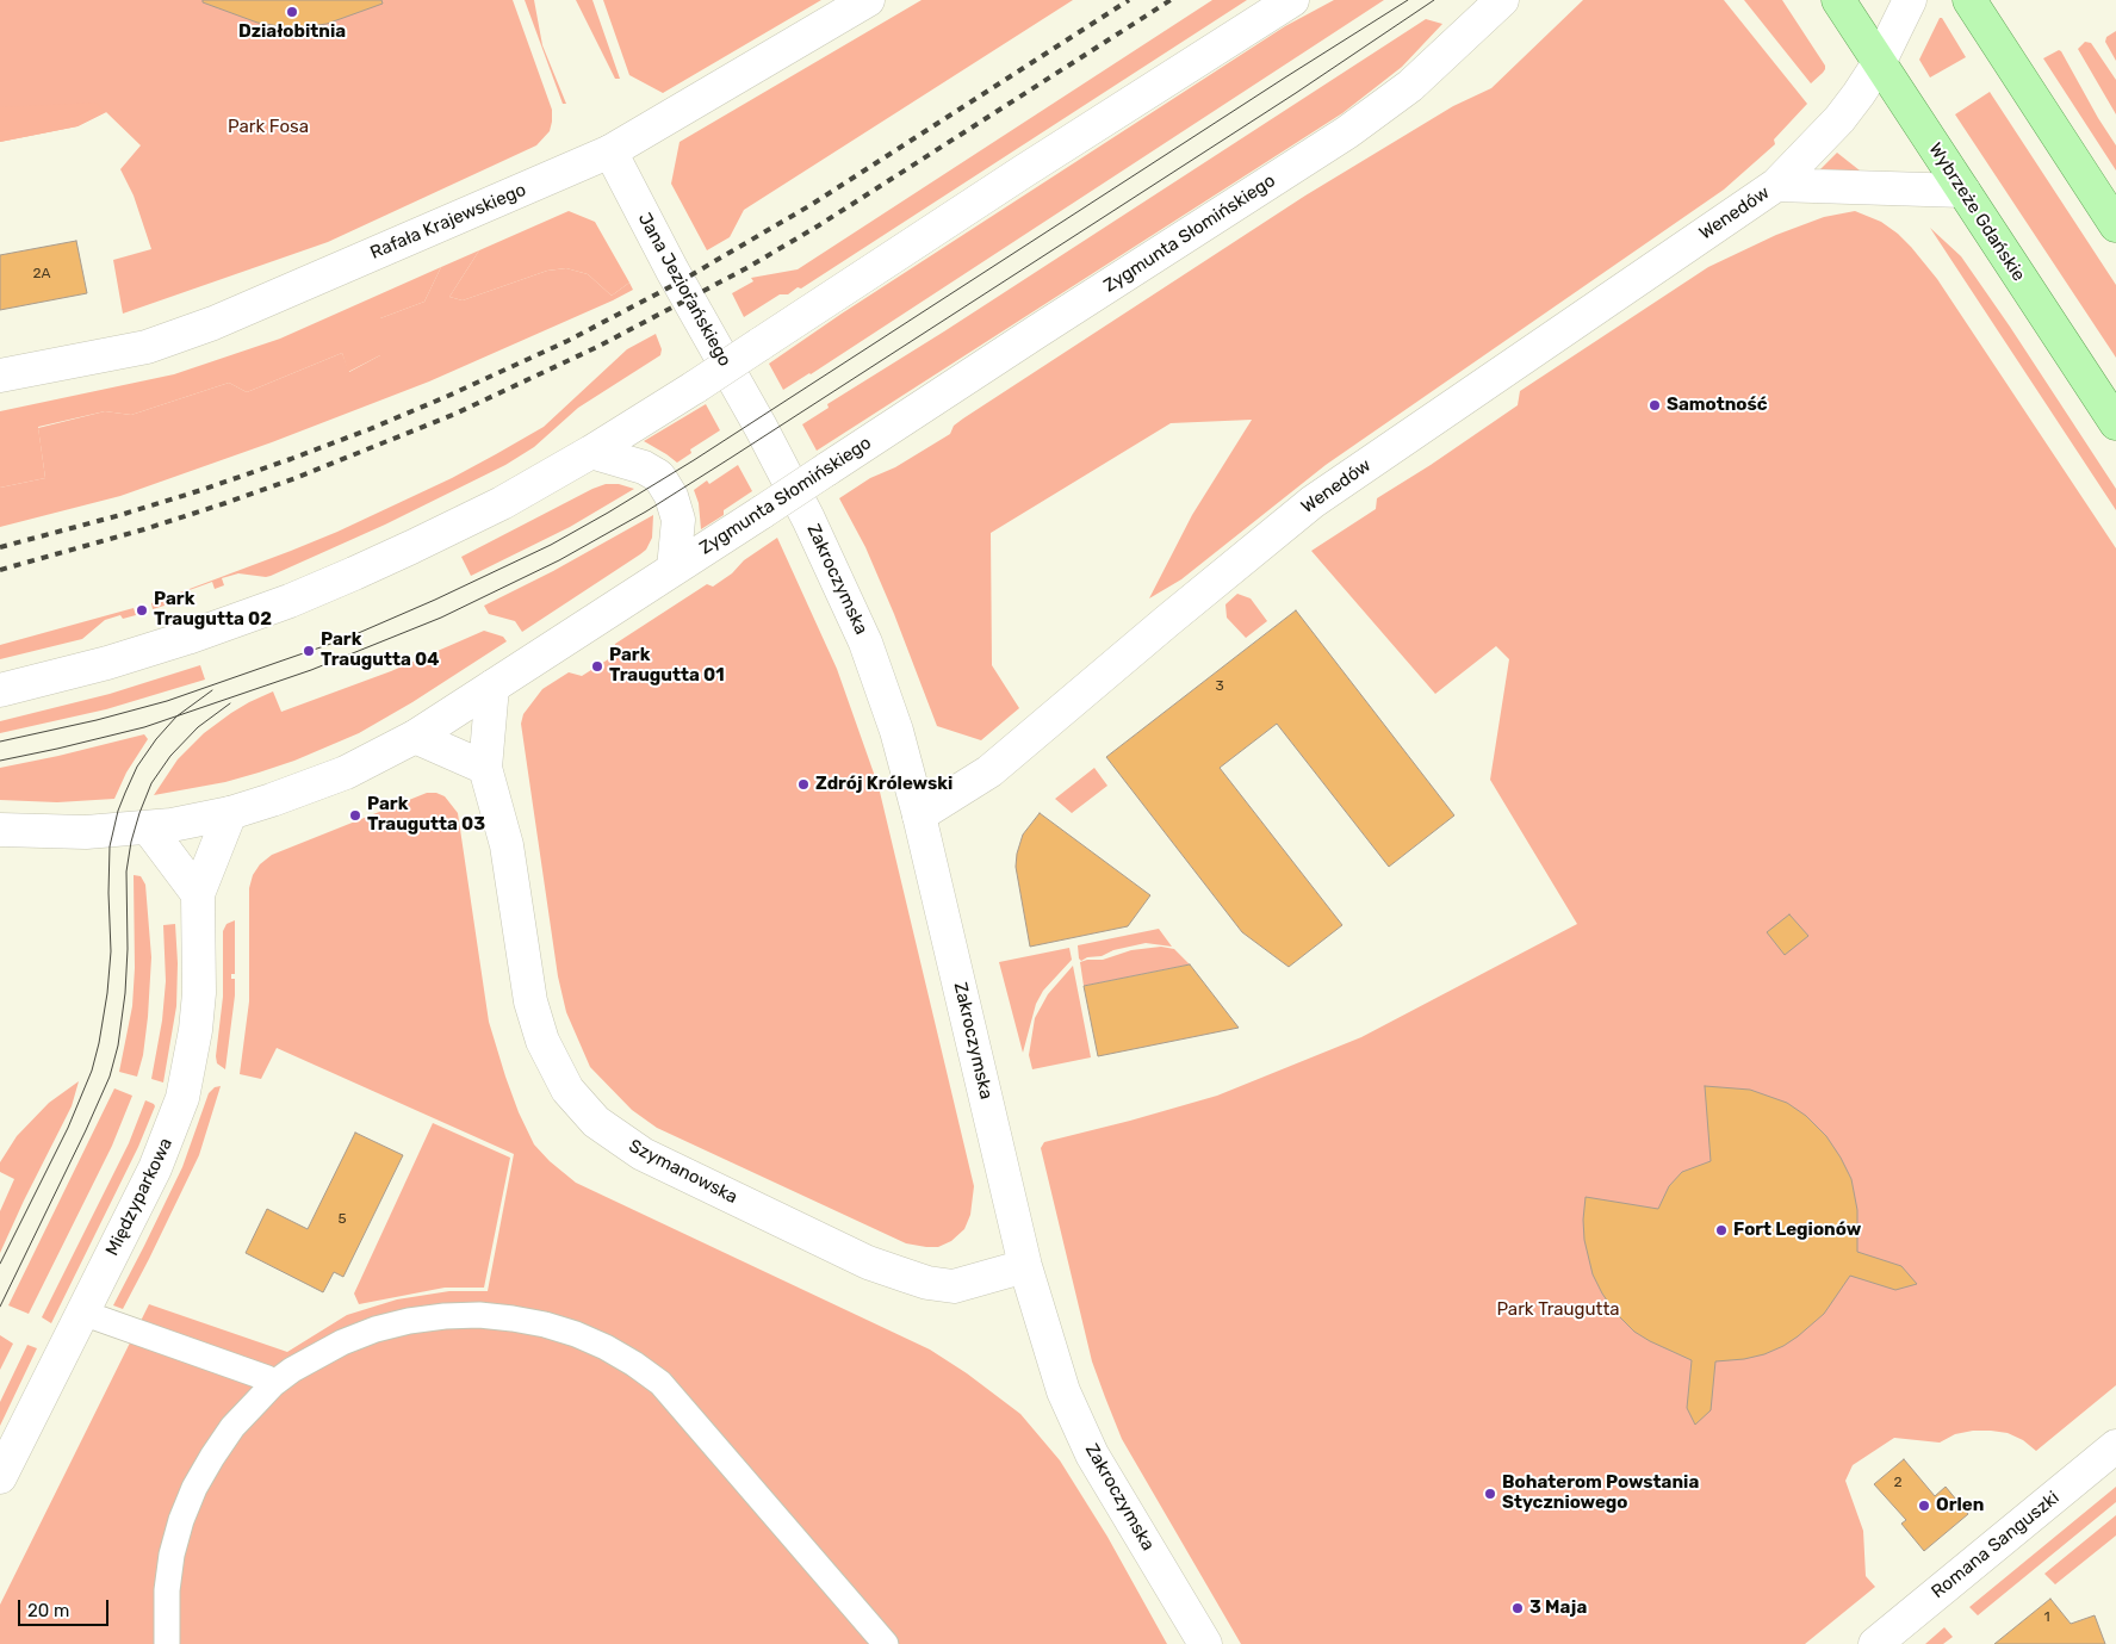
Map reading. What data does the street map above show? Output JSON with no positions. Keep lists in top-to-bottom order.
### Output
{
  "streets": {
    "main road": ["Wybrzeże Gdańskie"],
    "street": [
      "Wenedów",
      "Rafała Krajewskiego",
      "Zygmunta Słomińskiego",
      "Jana Jeziorańskiego",
      "Zakroczymska",
      "Szymanowska",
      "Międzyparkowa",
      "Romana Sanguszki"
    ]
  },
  "crossings": [
    ["Wybrzeże Gdańskie", "Wenedów"],
    ["Wenedów", "Zakroczymska"],
    ["Rafała Krajewskiego", "Jana Jeziorańskiego"],
    ["Zygmunta Słomińskiego", "Szymanowska"],
    ["Zygmunta Słomińskiego", "Międzyparkowa"],
    ["Jana Jeziorańskiego", "Zakroczymska"],
    ["Zakroczymska", "Szymanowska"]
  ],
  "parks": ["Park Fosa", "Park Traugutta"],
  "places": [
    "Działobitnia",
    "Samotność",
    "Park Traugutta 02",
    "Park Traugutta 04",
    "Park Traugutta 01",
    "Zdrój Królewski",
    "Park Traugutta 03",
    "Fort Legionów",
    "Bohaterom Powstania Styczniowego",
    "Orlen",
    "3 Maja"
  ],
  "house_numbers": [
    "2A",
    "3",
    "5",
    "2",
    "1"
  ],
  "scale_bar": "20 m"
}
